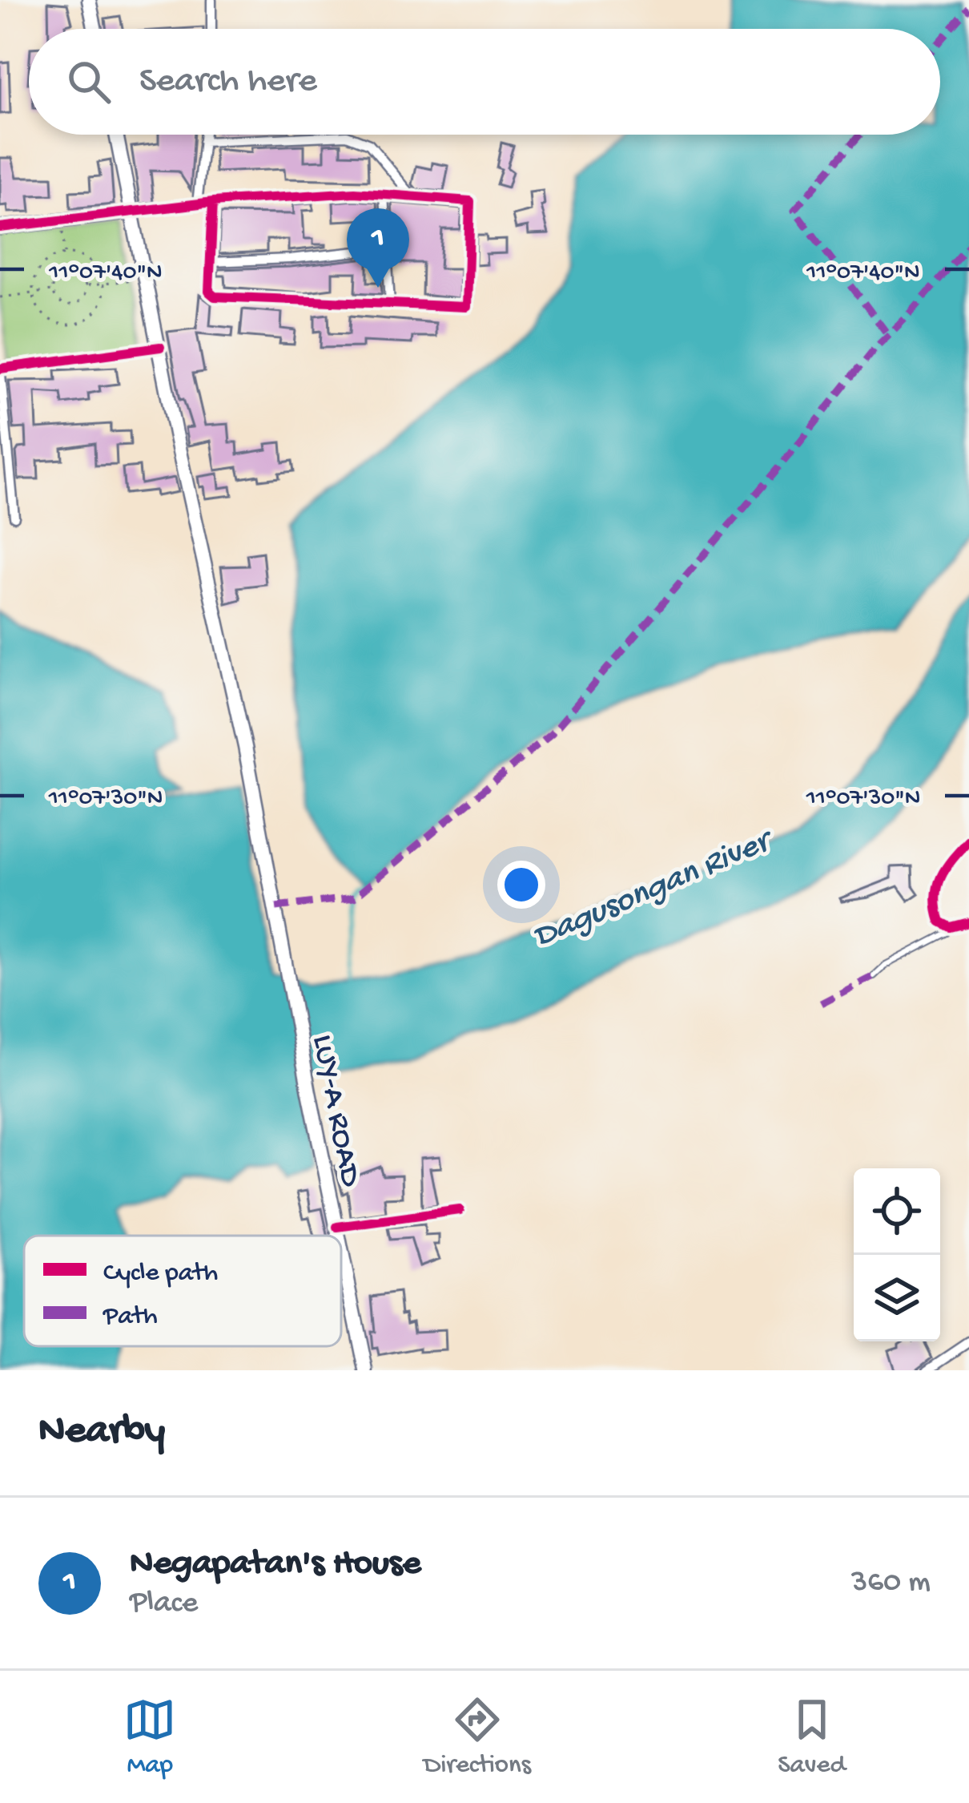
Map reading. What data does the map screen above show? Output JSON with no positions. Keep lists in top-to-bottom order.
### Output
{
  "streets": {
    "main road": ["LUY-A ROAD"]
  },
  "water": ["Dagusongan River"],
  "legend": ["Cycle path", "Path"],
  "page": {
    "search": "Search here",
    "pins": "1",
    "heading": "Nearby",
    "list": [
      {
        "mark": "1",
        "name": "Negapatan's House",
        "note": "Place",
        "value": "360 m"
      }
    ],
    "nav": ["Map", "Directions", "Saved"]
  },
  "coordinates": ["11°07'40\"N", "11°07'30\"N"]
}
